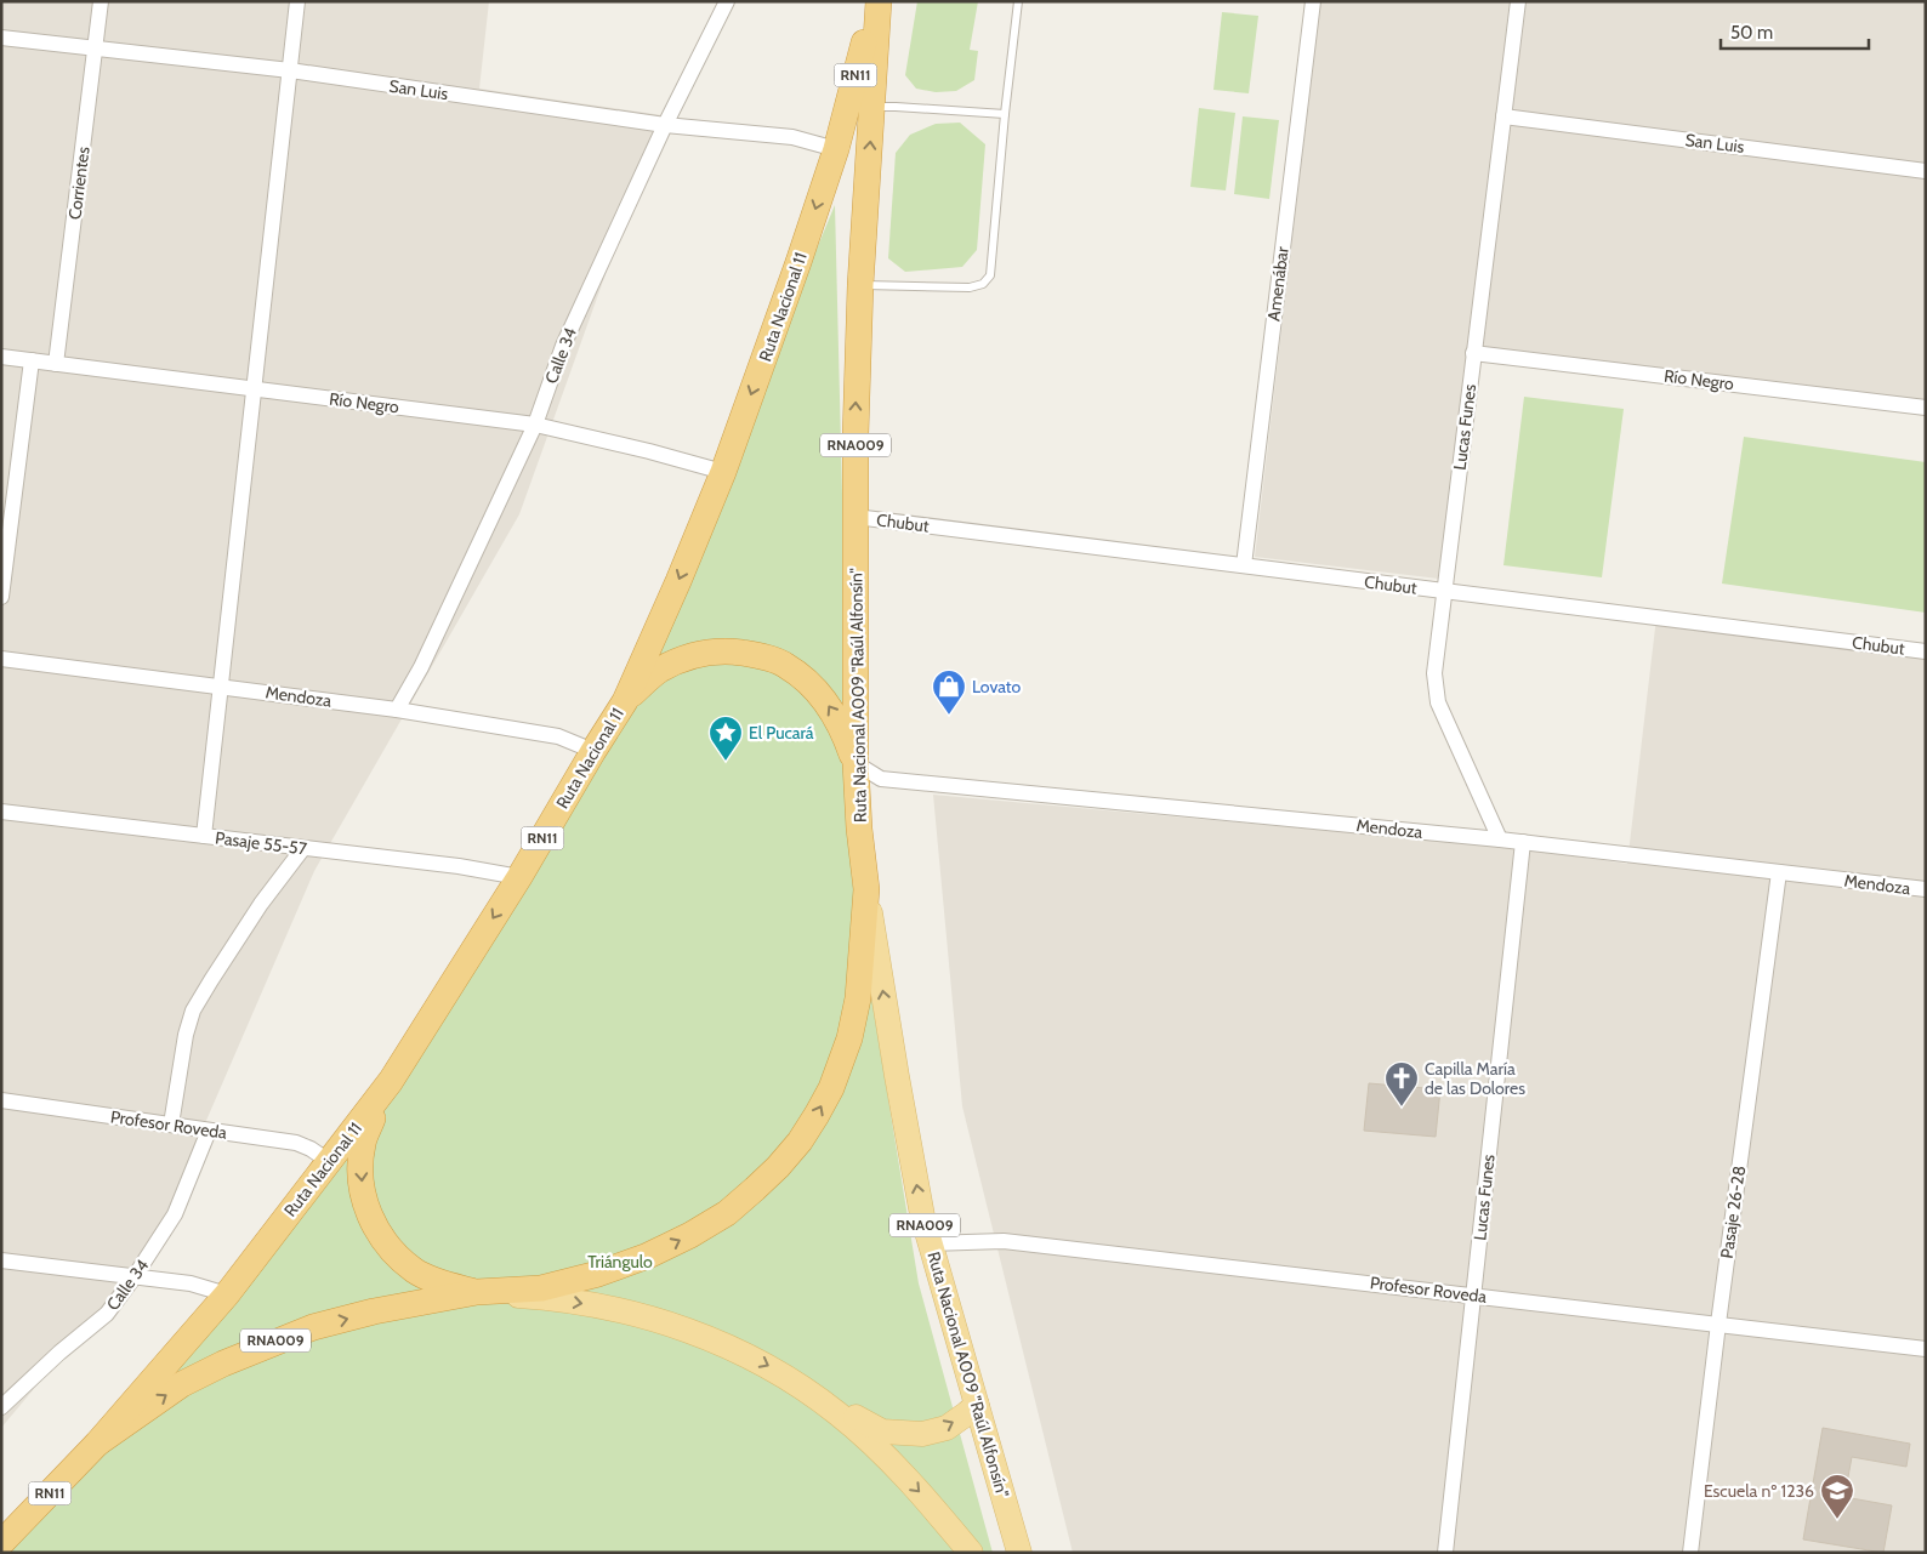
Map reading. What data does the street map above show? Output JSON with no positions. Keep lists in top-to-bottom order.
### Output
{
  "streets": {
    "highway": [
      "RN11",
      "Ruta Nacional 11",
      "RNA009",
      "Ruta Nacional A009 \"Raúl Alfonsín\""
    ],
    "street": [
      "San Luis",
      "Corrientes",
      "Amenábar",
      "Calle 34",
      "Río Negro",
      "Lucas Funes",
      "Chubut",
      "Mendoza",
      "Pasaje 55-57",
      "Profesor Roveda",
      "Pasaje 26-28"
    ]
  },
  "crossings": [
    ["RN11", "Ruta Nacional 11"],
    ["RN11", "RNA009"],
    ["San Luis", "Corrientes"],
    ["San Luis", "Ruta Nacional 11"],
    ["San Luis", "Calle 34"],
    ["San Luis", "Lucas Funes"],
    ["Corrientes", "Río Negro"],
    ["Amenábar", "Chubut"],
    ["Ruta Nacional 11", "Río Negro"],
    ["Ruta Nacional 11", "RNA009"],
    ["Ruta Nacional 11", "Mendoza"],
    ["Ruta Nacional 11", "Pasaje 55-57"],
    ["Ruta Nacional 11", "Profesor Roveda"],
    ["Calle 34", "Río Negro"],
    ["Calle 34", "Mendoza"],
    ["Calle 34", "Profesor Roveda"],
    ["Río Negro", "Lucas Funes"],
    ["Lucas Funes", "Chubut"],
    ["Lucas Funes", "Mendoza"],
    ["Lucas Funes", "Profesor Roveda"],
    ["RNA009", "Ruta Nacional A009 \"Raúl Alfonsín\""],
    ["RNA009", "Mendoza"],
    ["Chubut", "Ruta Nacional A009 \"Raúl Alfonsín\""],
    ["Ruta Nacional A009 \"Raúl Alfonsín\"", "Mendoza"],
    ["Ruta Nacional A009 \"Raúl Alfonsín\"", "Profesor Roveda"],
    ["Mendoza", "Pasaje 26-28"],
    ["Profesor Roveda", "Pasaje 26-28"]
  ],
  "one_way": ["Ruta Nacional 11", "Ruta Nacional A009 \"Raúl Alfonsín\""],
  "parks": ["Triángulo"],
  "places": {
    "shop": ["Lovato"],
    "place": ["El Pucará"],
    "church": ["Capilla María de las Dolores"],
    "school or university": ["Escuela nº 1236"]
  },
  "scale_bar": "50 m"
}
